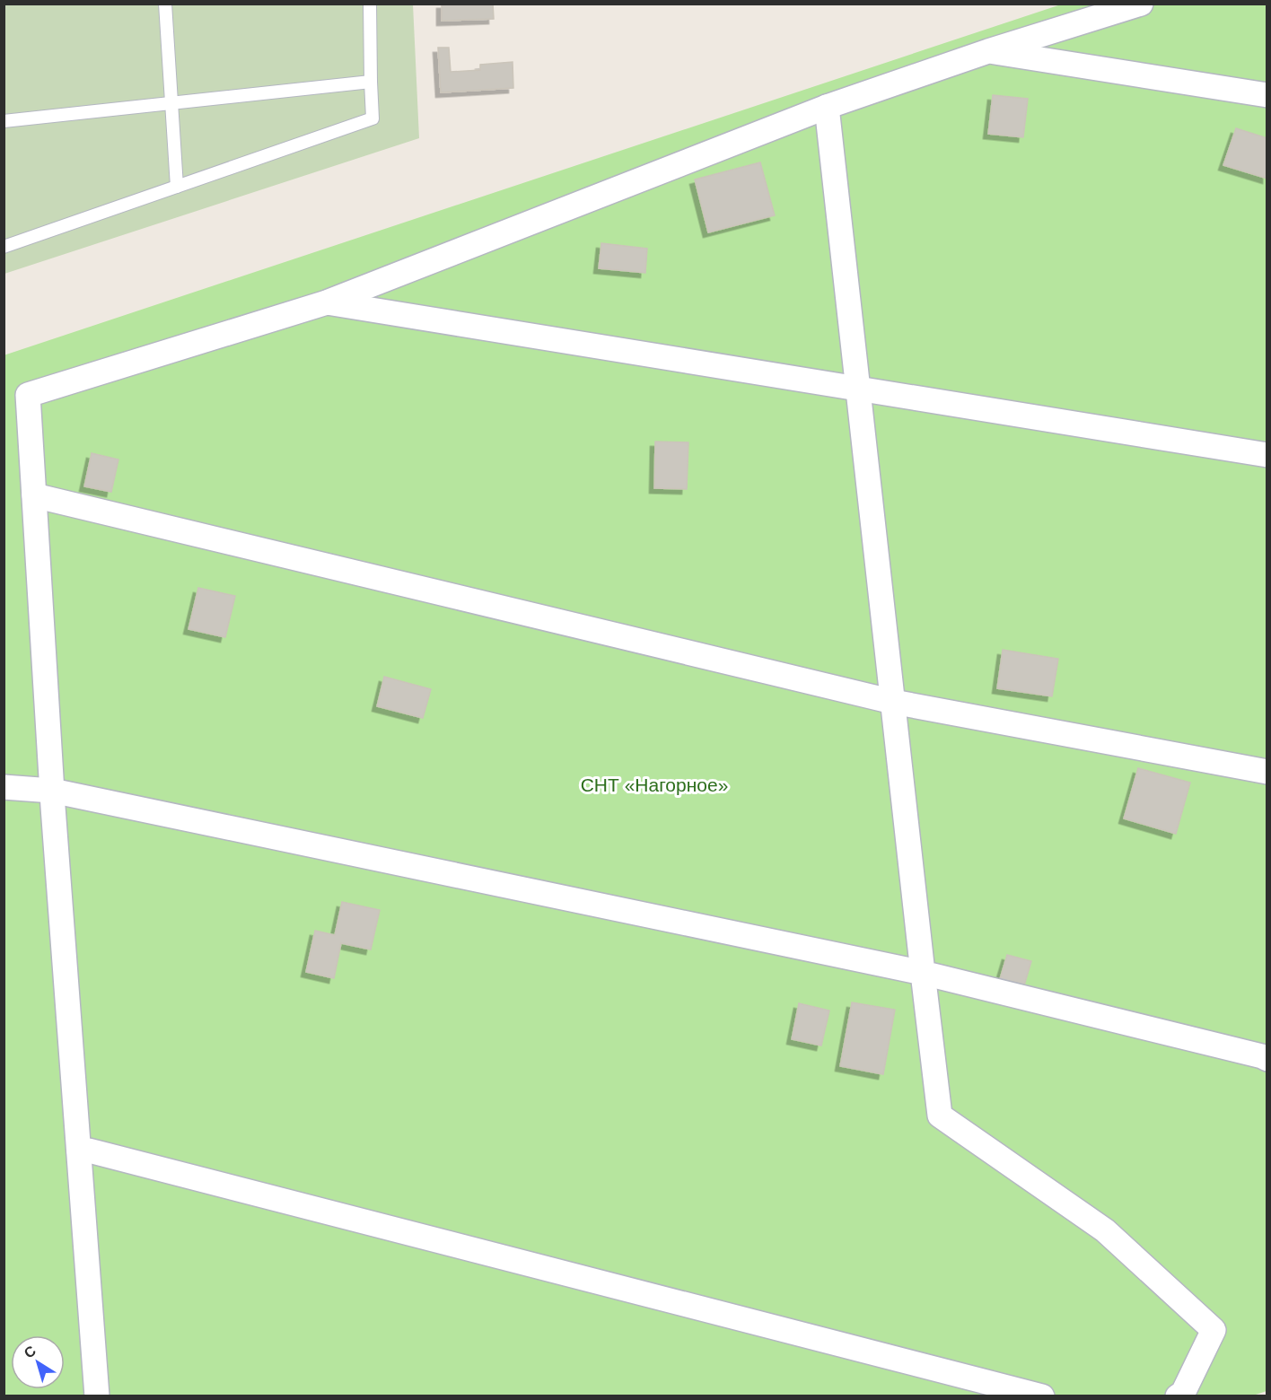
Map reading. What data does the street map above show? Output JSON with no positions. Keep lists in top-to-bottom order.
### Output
{
  "parks": ["СНТ «Нагорное»"],
  "north": "top left"
}
